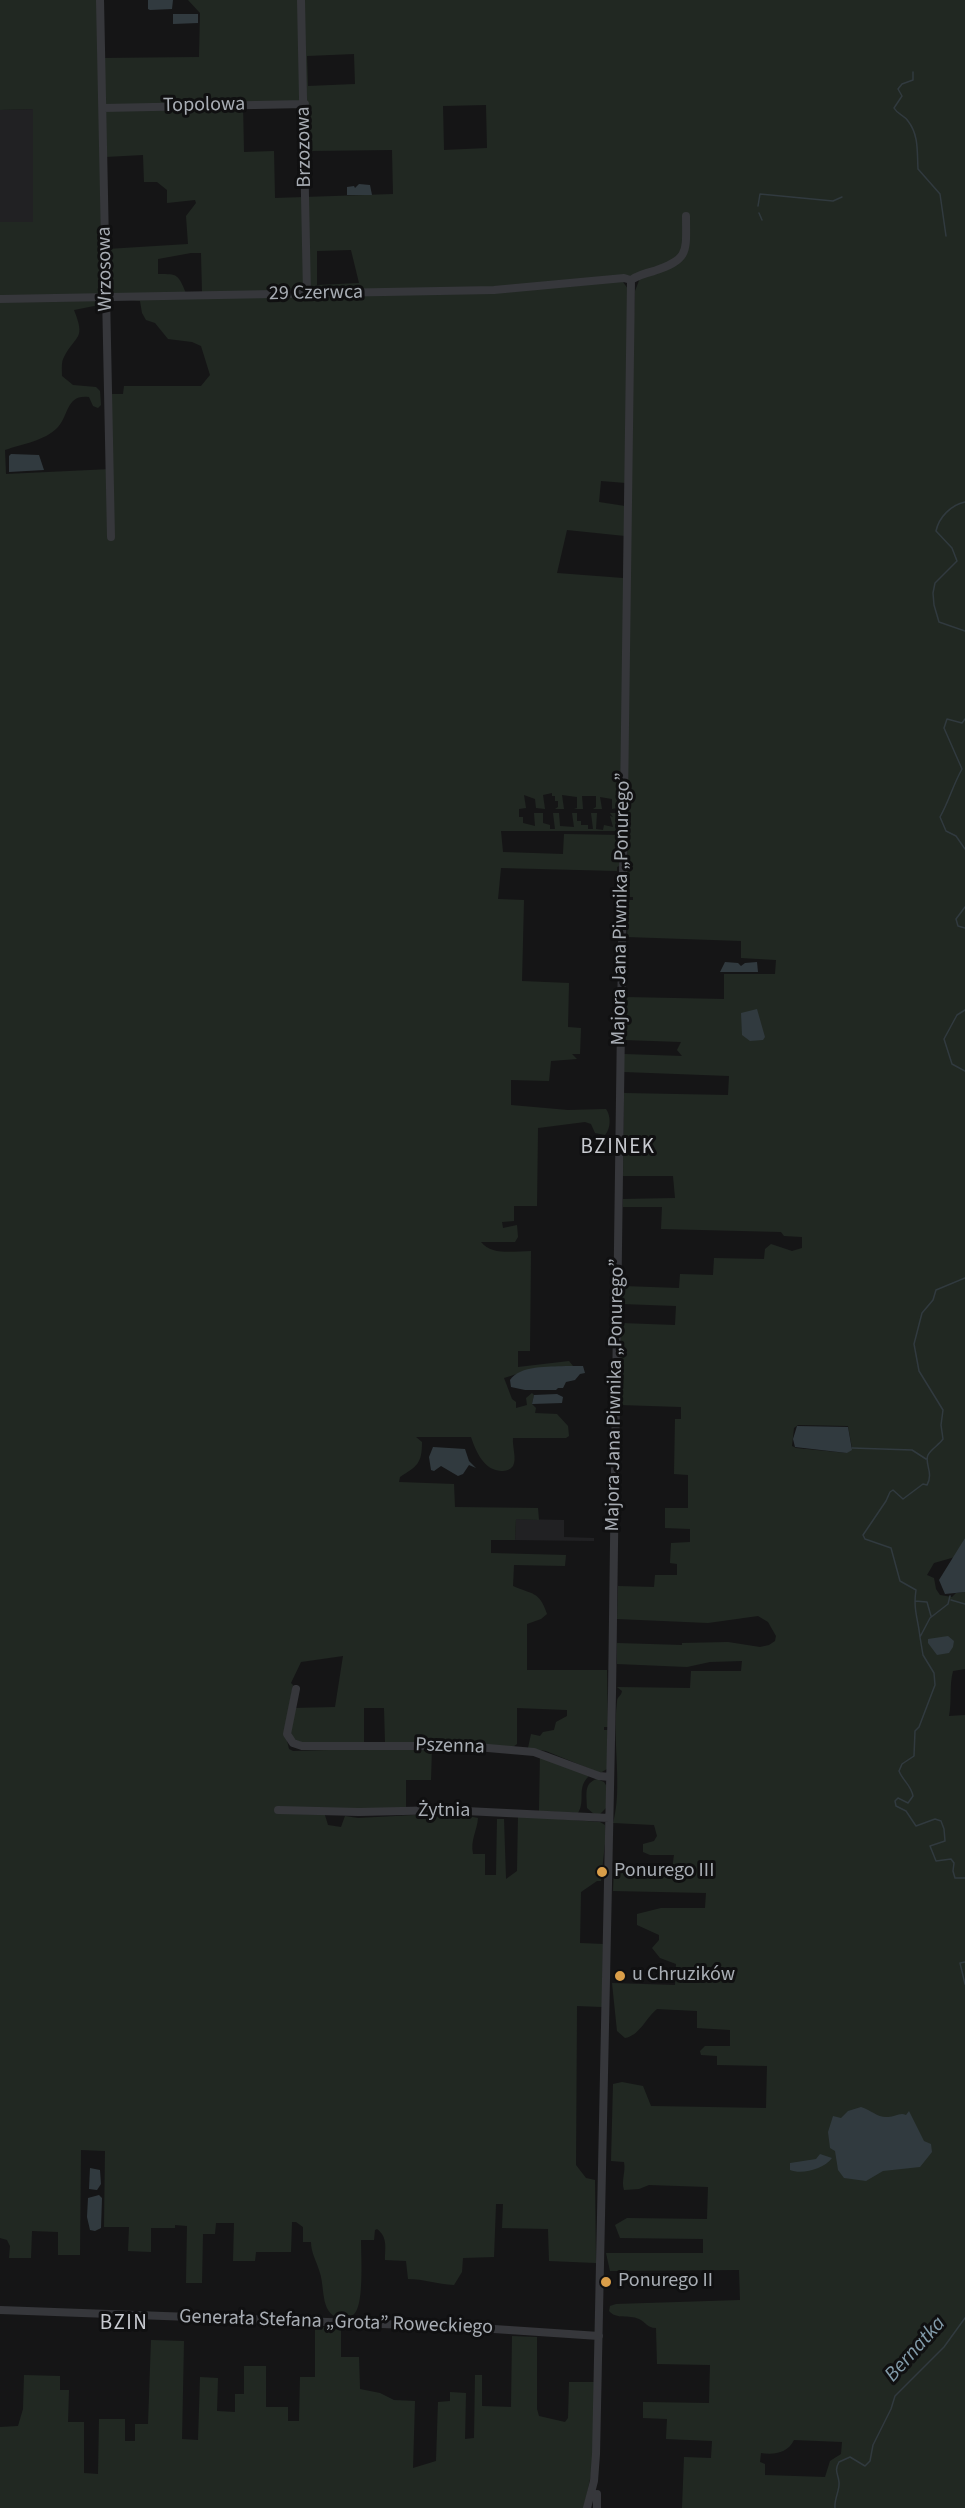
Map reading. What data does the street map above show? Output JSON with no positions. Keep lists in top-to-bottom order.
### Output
{
  "streets": {
    "street": [
      "Topolowa",
      "Brzozowa",
      "Wrzosowa",
      "29 Czerwca",
      "Majora Jana Piwnika „Ponurego”",
      "Pszenna",
      "Żytnia",
      "Generała Stefana „Grota” Roweckiego"
    ]
  },
  "crossings": [
    ["Topolowa", "Brzozowa"],
    ["Topolowa", "Wrzosowa"],
    ["Brzozowa", "29 Czerwca"],
    ["Wrzosowa", "29 Czerwca"],
    ["29 Czerwca", "Majora Jana Piwnika „Ponurego”"],
    ["Majora Jana Piwnika „Ponurego”", "Pszenna"],
    ["Majora Jana Piwnika „Ponurego”", "Żytnia"],
    ["Majora Jana Piwnika „Ponurego”", "Generała Stefana „Grota” Roweckiego"]
  ],
  "districts": ["BZINEK", "BZIN"],
  "water": ["Bernatka"],
  "places": ["Ponurego III", "u Chruzików", "Ponurego II"]
}
